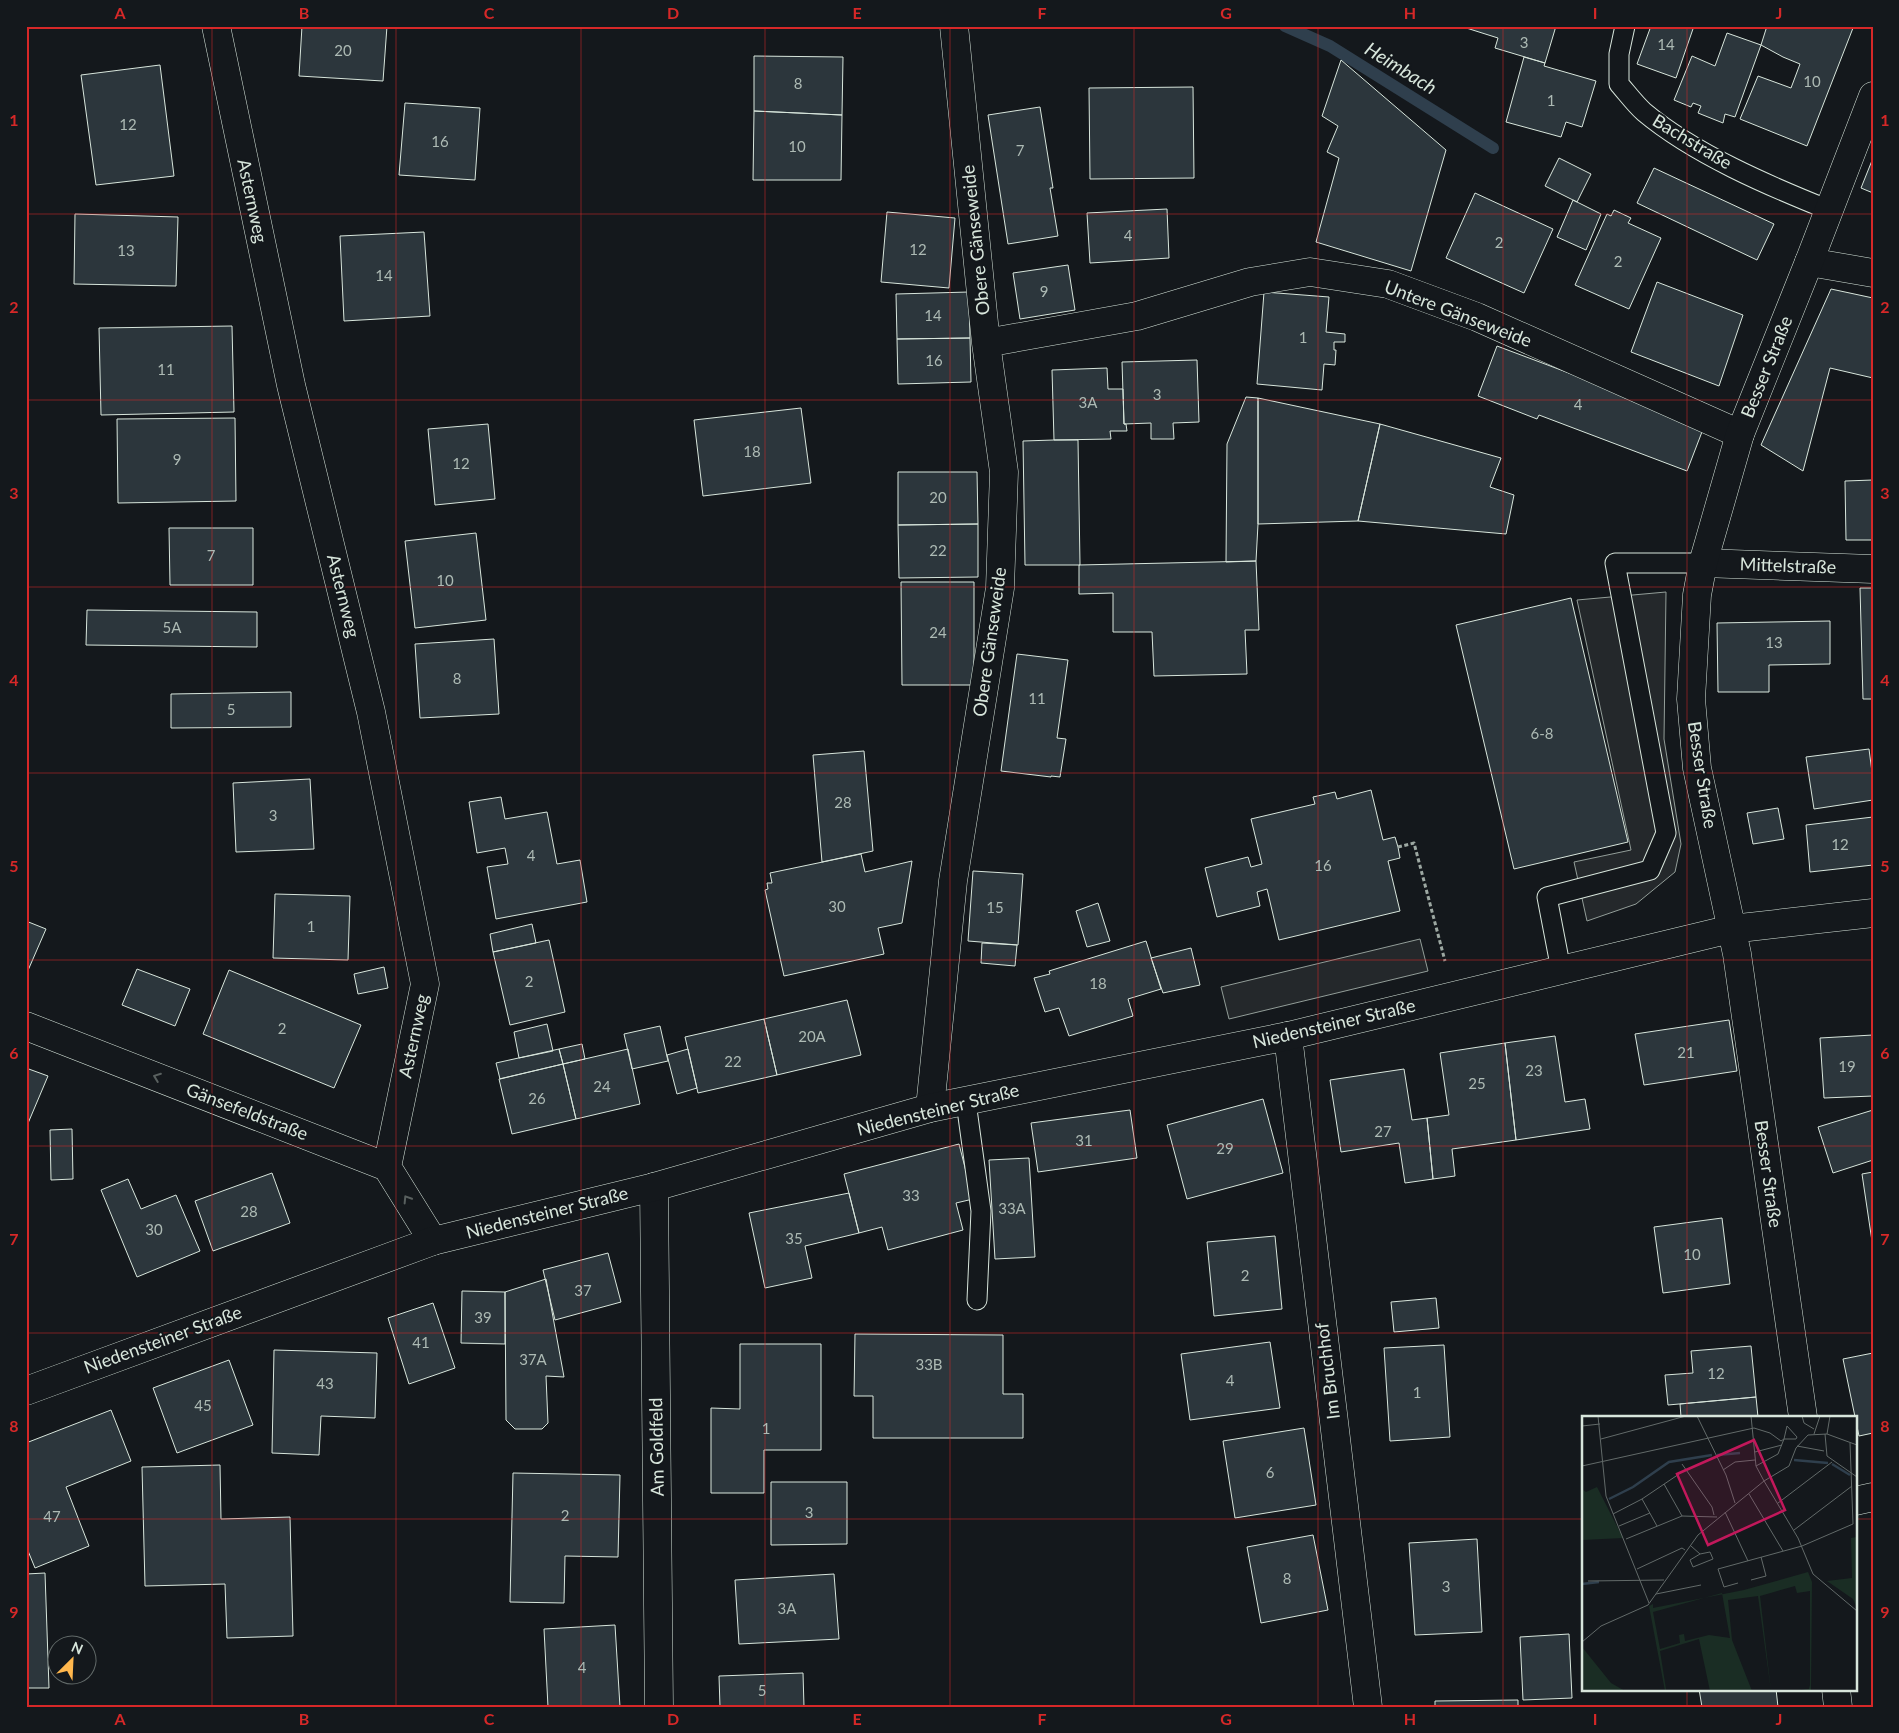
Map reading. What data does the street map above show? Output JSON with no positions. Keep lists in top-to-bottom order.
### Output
{
  "streets": {
    "street": [
      "Asternweg",
      "Obere Gänseweide",
      "Untere Gänseweide",
      "Besser Straße",
      "Mittelstraße",
      "Niedensteiner Straße",
      "Gänsefeldstraße",
      "Im Bruchhof",
      "Am Goldfeld"
    ],
    "lane": ["Bachstraße"]
  },
  "crossings": [
    ["Bachstraße", "Besser Straße"],
    ["Asternweg", "Gänsefeldstraße"],
    ["Obere Gänseweide", "Untere Gänseweide"],
    ["Obere Gänseweide", "Niedensteiner Straße"],
    ["Untere Gänseweide", "Besser Straße"],
    ["Besser Straße", "Mittelstraße"],
    ["Besser Straße", "Niedensteiner Straße"],
    ["Niedensteiner Straße", "Im Bruchhof"],
    ["Niedensteiner Straße", "Am Goldfeld"]
  ],
  "one_way": ["Gänsefeldstraße"],
  "water": ["Heimbach"],
  "house_numbers": [
    "3",
    "14",
    "20",
    "10",
    "8",
    "1",
    "12",
    "16",
    "10",
    "7",
    "4",
    "2",
    "12",
    "13",
    "2",
    "14",
    "9",
    "14",
    "1",
    "16",
    "11",
    "3",
    "3A",
    "4",
    "18",
    "9",
    "12",
    "20",
    "22",
    "7",
    "10",
    "5A",
    "24",
    "13",
    "8",
    "11",
    "5",
    "6-8",
    "28",
    "3",
    "12",
    "4",
    "16",
    "30",
    "15",
    "1",
    "2",
    "18",
    "2",
    "20A",
    "21",
    "22",
    "19",
    "23",
    "25",
    "24",
    "26",
    "27",
    "31",
    "29",
    "33",
    "33A",
    "28",
    "30",
    "35",
    "10",
    "2",
    "37",
    "39",
    "41",
    "37A",
    "33B",
    "12",
    "4",
    "43",
    "1",
    "45",
    "1",
    "6",
    "3",
    "2",
    "47",
    "8",
    "3",
    "3A",
    "4",
    "5"
  ],
  "north": "top right",
  "grid": {
    "columns": [
      "A",
      "B",
      "C",
      "D",
      "E",
      "F",
      "G",
      "H",
      "I",
      "J"
    ],
    "rows": [
      "1",
      "2",
      "3",
      "4",
      "5",
      "6",
      "7",
      "8",
      "9"
    ]
  }
}
